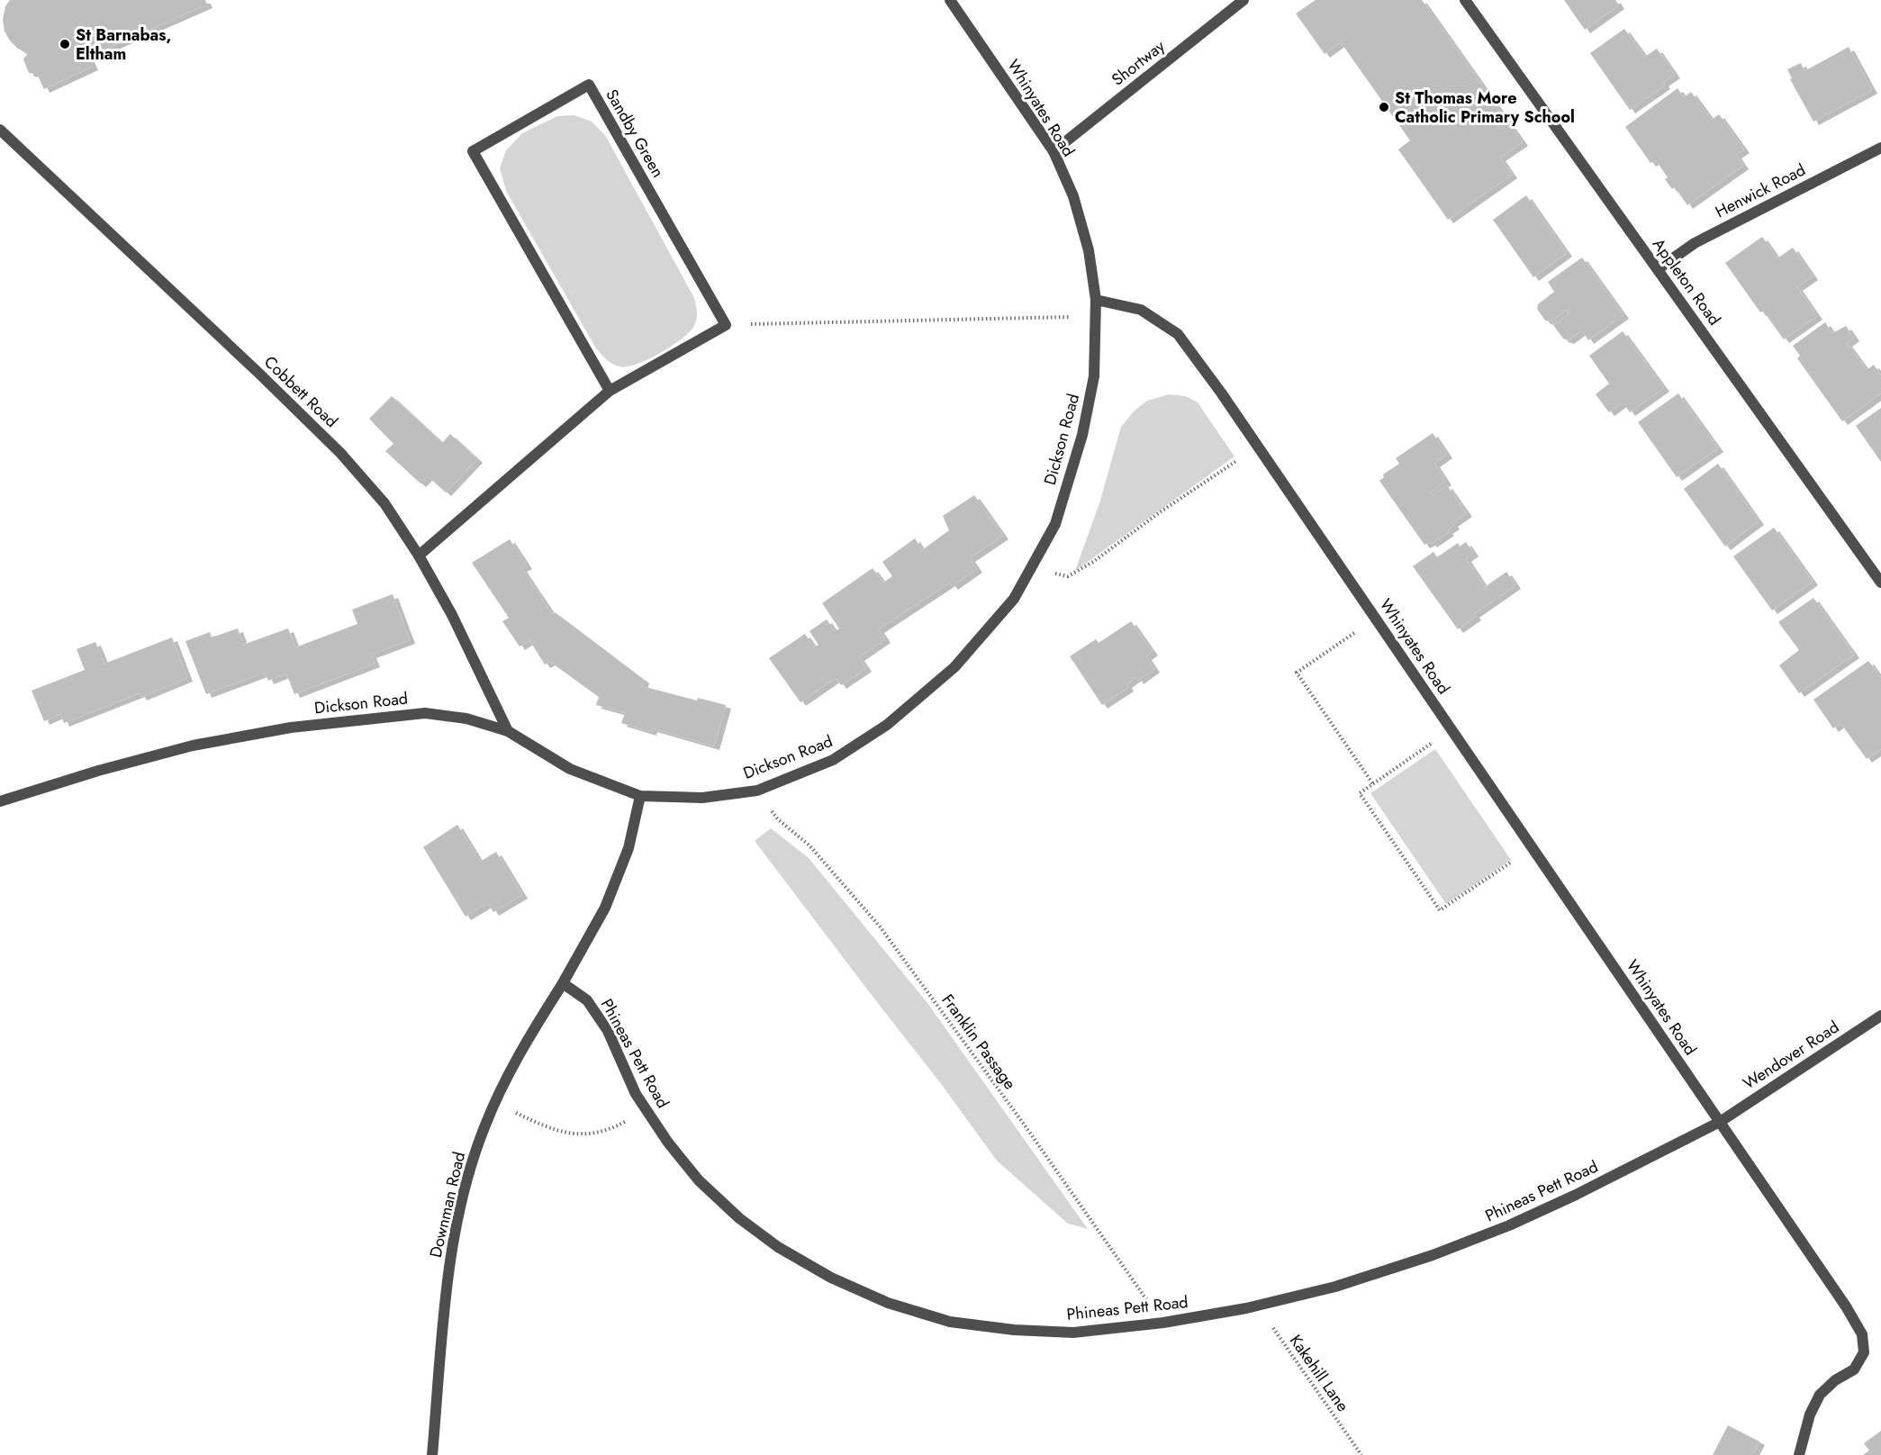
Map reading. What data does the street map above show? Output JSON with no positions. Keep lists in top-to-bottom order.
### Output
{
  "streets": {
    "street": [
      "Shortway",
      "Whinyates Road",
      "Sandby Green",
      "Henwick Road",
      "Appleton Road",
      "Cobbett Road",
      "Dickson Road",
      "Phineas Pett Road",
      "Wendover Road",
      "Downman Road"
    ],
    "path": ["Franklin Passage", "Kakehill Lane"]
  },
  "crossings": [
    ["Shortway", "Whinyates Road"],
    ["Whinyates Road", "Dickson Road"],
    ["Whinyates Road", "Phineas Pett Road"],
    ["Whinyates Road", "Wendover Road"],
    ["Henwick Road", "Appleton Road"],
    ["Cobbett Road", "Dickson Road"],
    ["Dickson Road", "Franklin Passage"],
    ["Franklin Passage", "Phineas Pett Road"],
    ["Phineas Pett Road", "Wendover Road"],
    ["Phineas Pett Road", "Downman Road"],
    ["Phineas Pett Road", "Kakehill Lane"]
  ],
  "places": ["St Barnabas, Eltham", "St Thomas More Catholic Primary School"]
}
